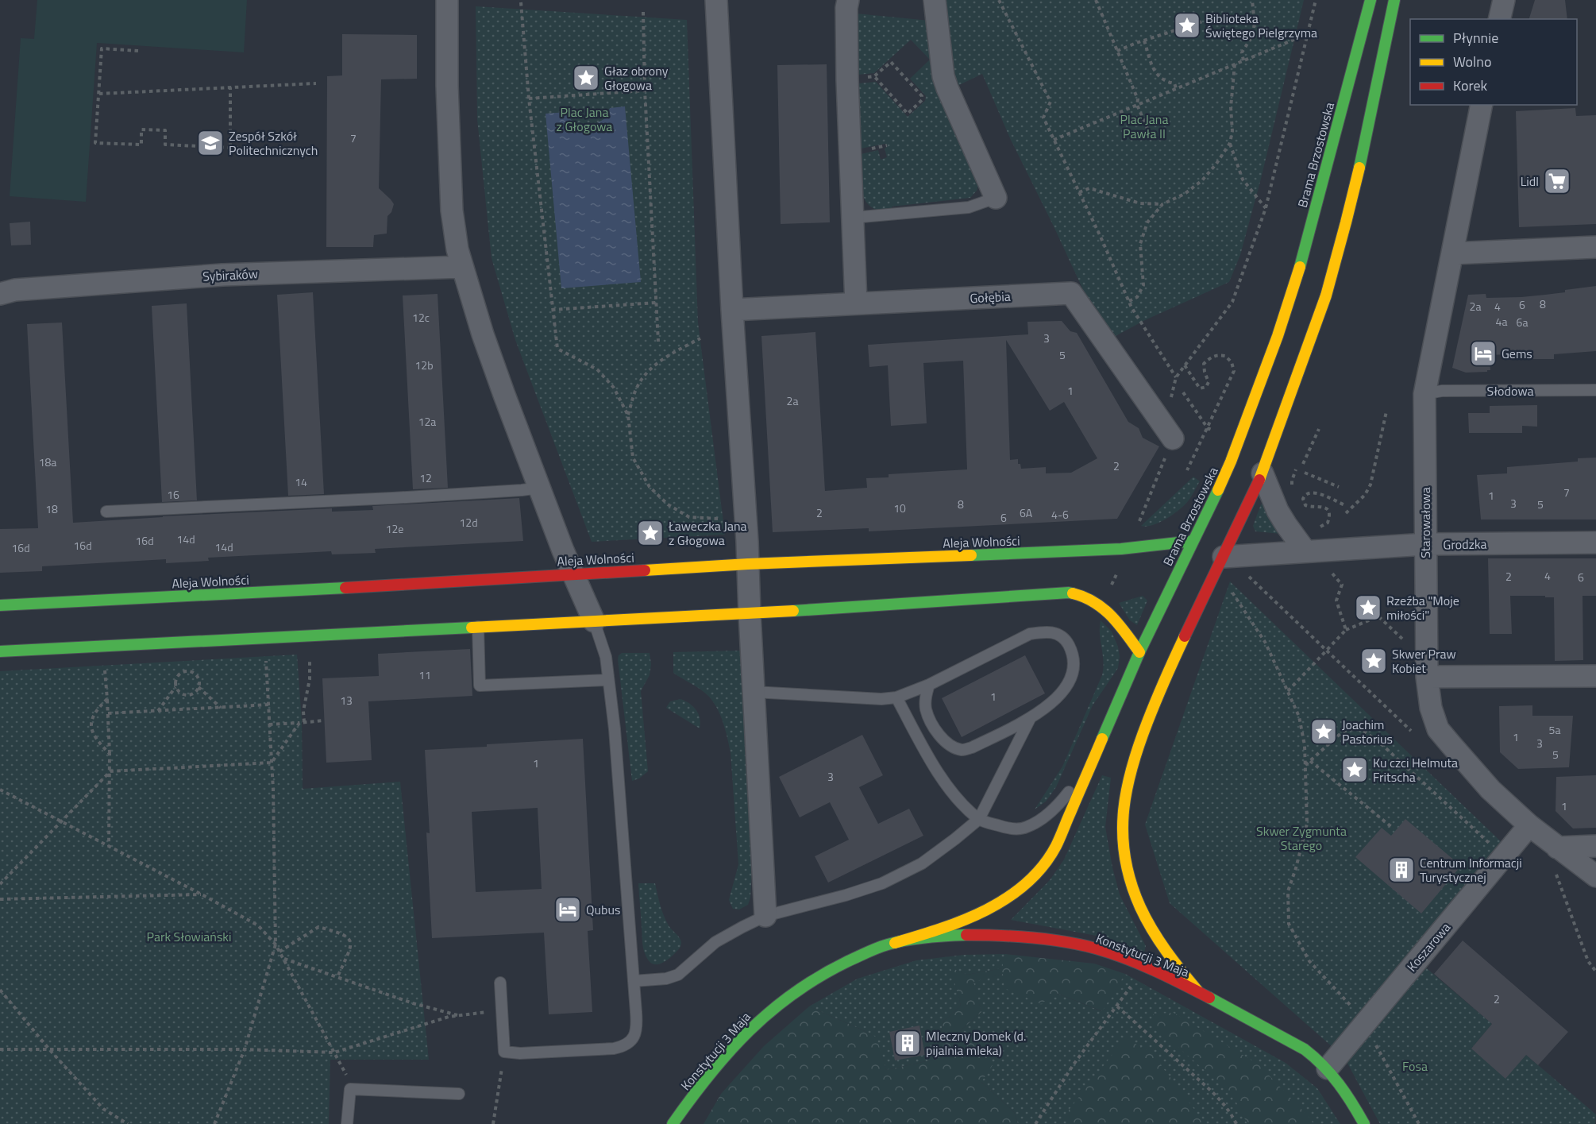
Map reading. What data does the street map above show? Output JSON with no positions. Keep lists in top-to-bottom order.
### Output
{
  "streets": {
    "main road": ["Brama Brzostowska", "Aleja Wolności", "Konstytucji 3 Maja"],
    "street": [
      "Sybiraków",
      "Gołębia",
      "Starowałowa",
      "Grodzka",
      "Koszarowa"
    ],
    "lane": ["Słodowa"]
  },
  "crossings": [
    ["Brama Brzostowska", "Aleja Wolności"],
    ["Brama Brzostowska", "Konstytucji 3 Maja"],
    ["Słodowa", "Starowałowa"],
    ["Starowałowa", "Grodzka"],
    ["Starowałowa", "Koszarowa"],
    ["Koszarowa", "Konstytucji 3 Maja"]
  ],
  "parks": [
    "Plac Jana z Głogowa",
    "Plac Jana Pawła II",
    "Skwer Zygmunta Starego",
    "Park Słowiański",
    "Fosa"
  ],
  "places": {
    "place": [
      "Biblioteka Świętego Pielgrzyma",
      "Głaz obrony Głogowa",
      "Ławeczka Jana z Głogowa",
      "Rzeźba \"Moje miłości\"",
      "Skwer Praw Kobiet",
      "Joachim Pastorius",
      "Ku czci Helmuta Fritscha"
    ],
    "school or university": ["Zespół Szkół Politechnicznych"],
    "supermarket": ["Lidl"],
    "hotel": ["Gems", "Qubus"],
    "building": ["Centrum Informacji Turystycznej", "Mleczny Domek (d. pijalnia mleka)"]
  },
  "house_numbers": [
    "7",
    "8",
    "6",
    "2a",
    "4",
    "12c",
    "4a",
    "6a",
    "3",
    "5",
    "12b",
    "1",
    "2a",
    "12a",
    "18a",
    "2",
    "12",
    "14",
    "7",
    "16",
    "1",
    "3",
    "8",
    "5",
    "10",
    "18",
    "2",
    "6A",
    "4-6",
    "6",
    "12d",
    "12e",
    "14d",
    "16d",
    "16d",
    "14d",
    "16d",
    "4",
    "2",
    "6",
    "11",
    "1",
    "13",
    "5a",
    "1",
    "3",
    "5",
    "1",
    "3",
    "1",
    "2"
  ],
  "legend": ["Płynnie", "Wolno", "Korek"]
}
